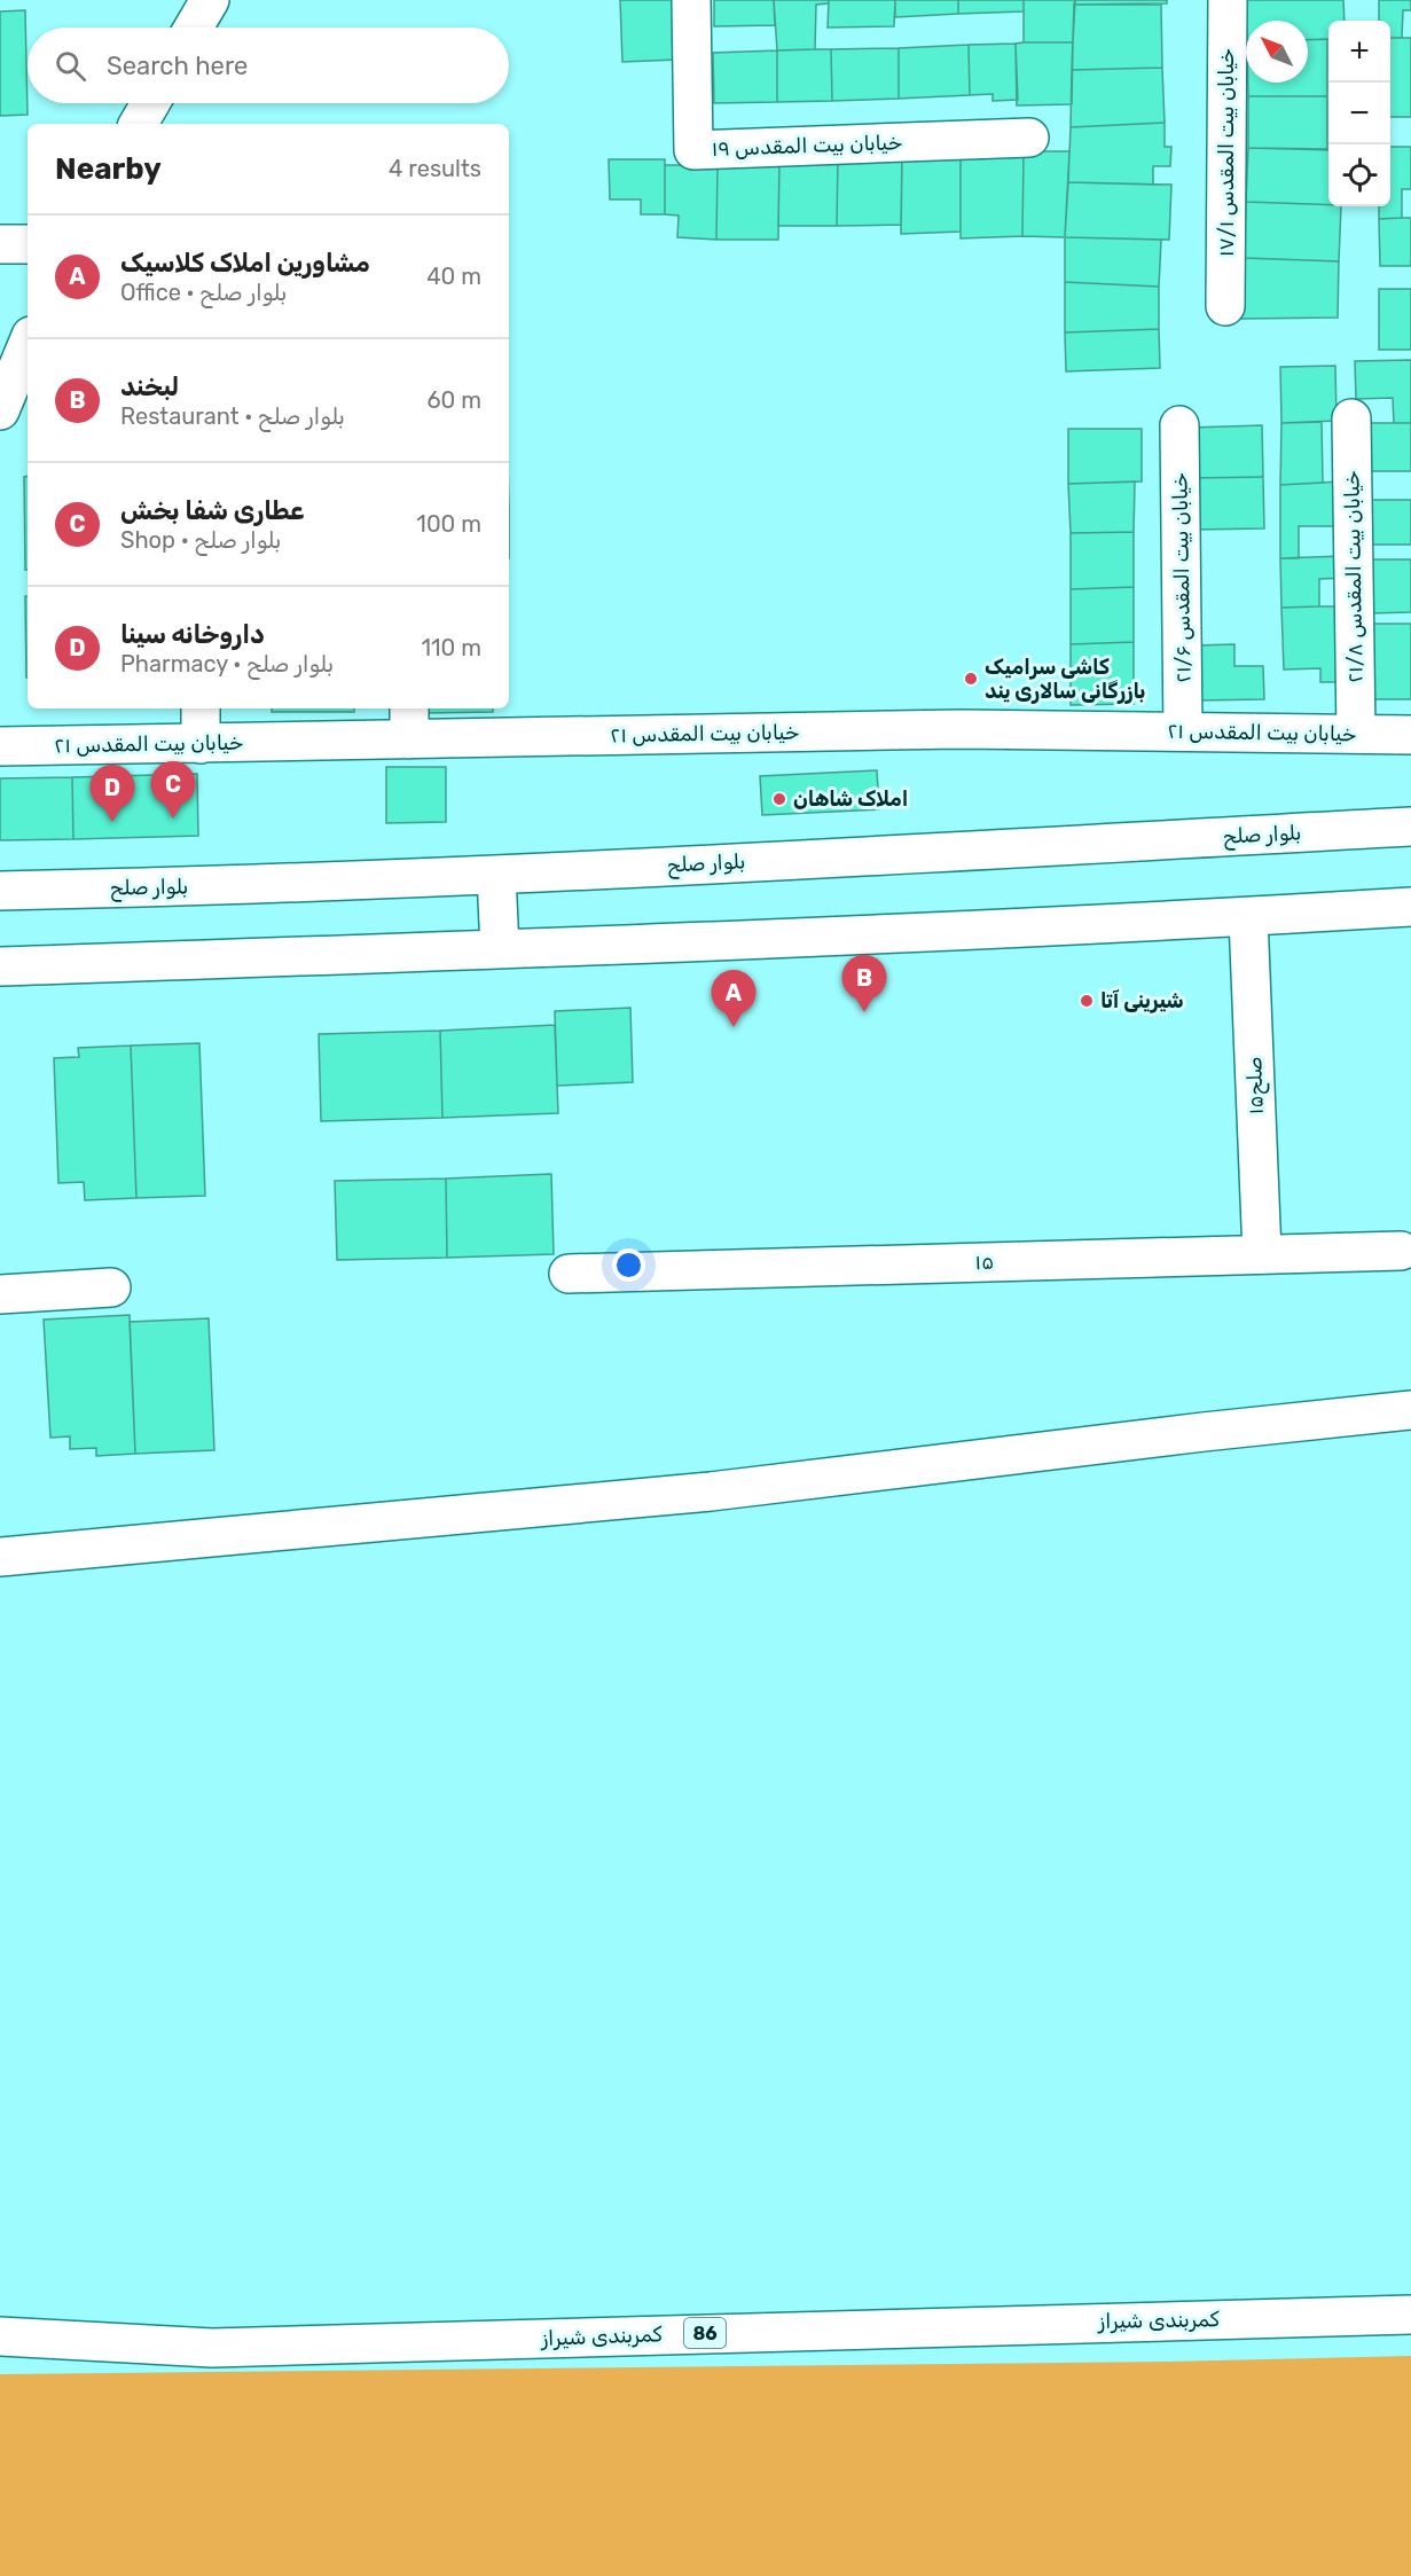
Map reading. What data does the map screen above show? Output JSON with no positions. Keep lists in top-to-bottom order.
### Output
{
  "streets": {
    "main road": [
      "خیابان بیت المقدس ۱۹",
      "خیابان بیت المقدس ۱۷/۱",
      "خیابان بیت المقدس ۲۱/۸",
      "خیابان بیت المقدس ۲۱/۶",
      "خیابان بیت المقدس ۲۱",
      "بلوار صلح",
      "صلح۱۵",
      "۱۵",
      "کمربندی شیراز",
      "86"
    ]
  },
  "crossings": [
    ["خیابان بیت المقدس ۲۱/۸", "خیابان بیت المقدس ۲۱"],
    ["خیابان بیت المقدس ۲۱/۶", "خیابان بیت المقدس ۲۱"],
    ["صلح۱۵", "۱۵"]
  ],
  "places": ["کاشی سرامیک بازرگانی سالاری یند", "املاک شاهان", "شیرینی آتا"],
  "north": "top left",
  "page": {
    "map_buttons": ["+", "−"],
    "search": "Search here",
    "heading": ["Nearby", "4 results"],
    "list": [
      {
        "mark": "A",
        "name": "مشاورین املاک کلاسیک",
        "note": "Office · بلوار صلح",
        "value": "40 m"
      },
      {
        "mark": "B",
        "name": "لبخند",
        "note": "Restaurant · بلوار صلح",
        "value": "60 m"
      },
      {
        "mark": "C",
        "name": "عطاری شفا بخش",
        "note": "Shop · بلوار صلح",
        "value": "100 m"
      },
      {
        "mark": "D",
        "name": "داروخانه سینا",
        "note": "Pharmacy · بلوار صلح",
        "value": "110 m"
      }
    ],
    "pins": [
      "C",
      "D",
      "B",
      "A"
    ]
  }
}
